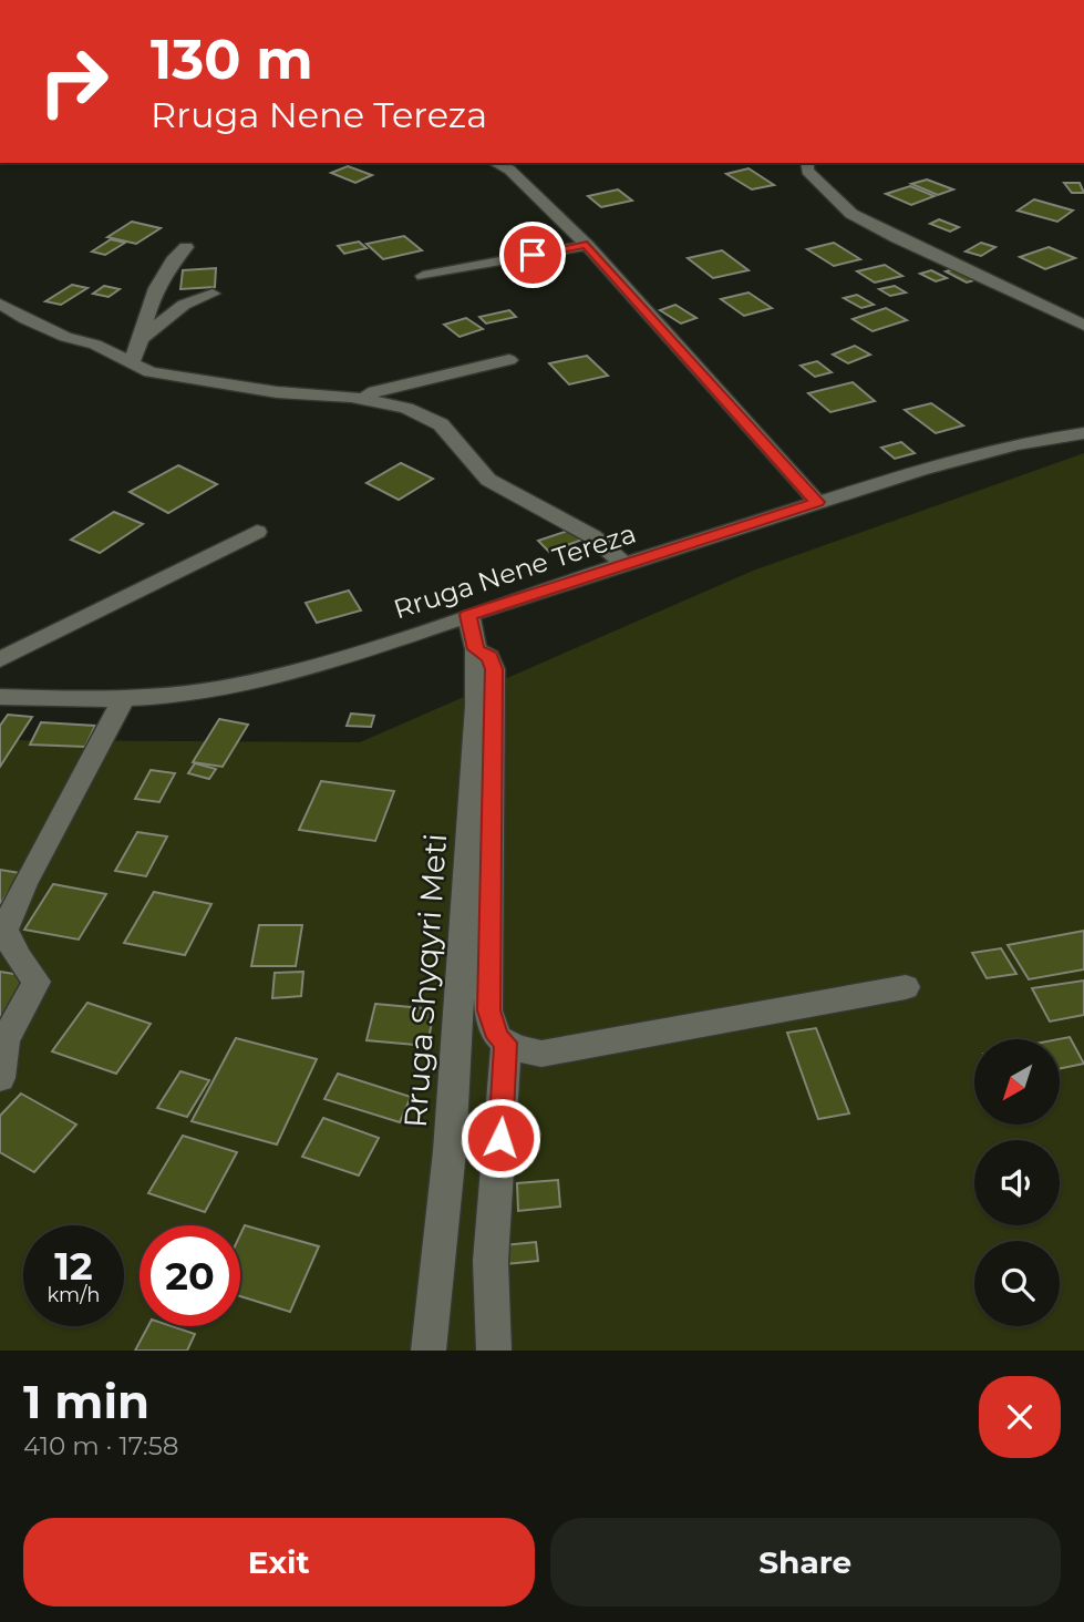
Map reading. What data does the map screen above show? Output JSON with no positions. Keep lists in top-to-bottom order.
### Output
{
  "streets": {
    "street": ["Rruga Nene Tereza", "Rruga Shyqyri Meti"]
  },
  "crossings": [
    ["Rruga Nene Tereza", "Rruga Shyqyri Meti"]
  ],
  "north": "bottom left",
  "page": {
    "turn": ["130 m", "Rruga Nene Tereza"],
    "speed": "12 km/h",
    "limit": "20",
    "heading": ["1 min", "410 m · 17:58"],
    "buttons": ["Exit", "Share"]
  }
}
